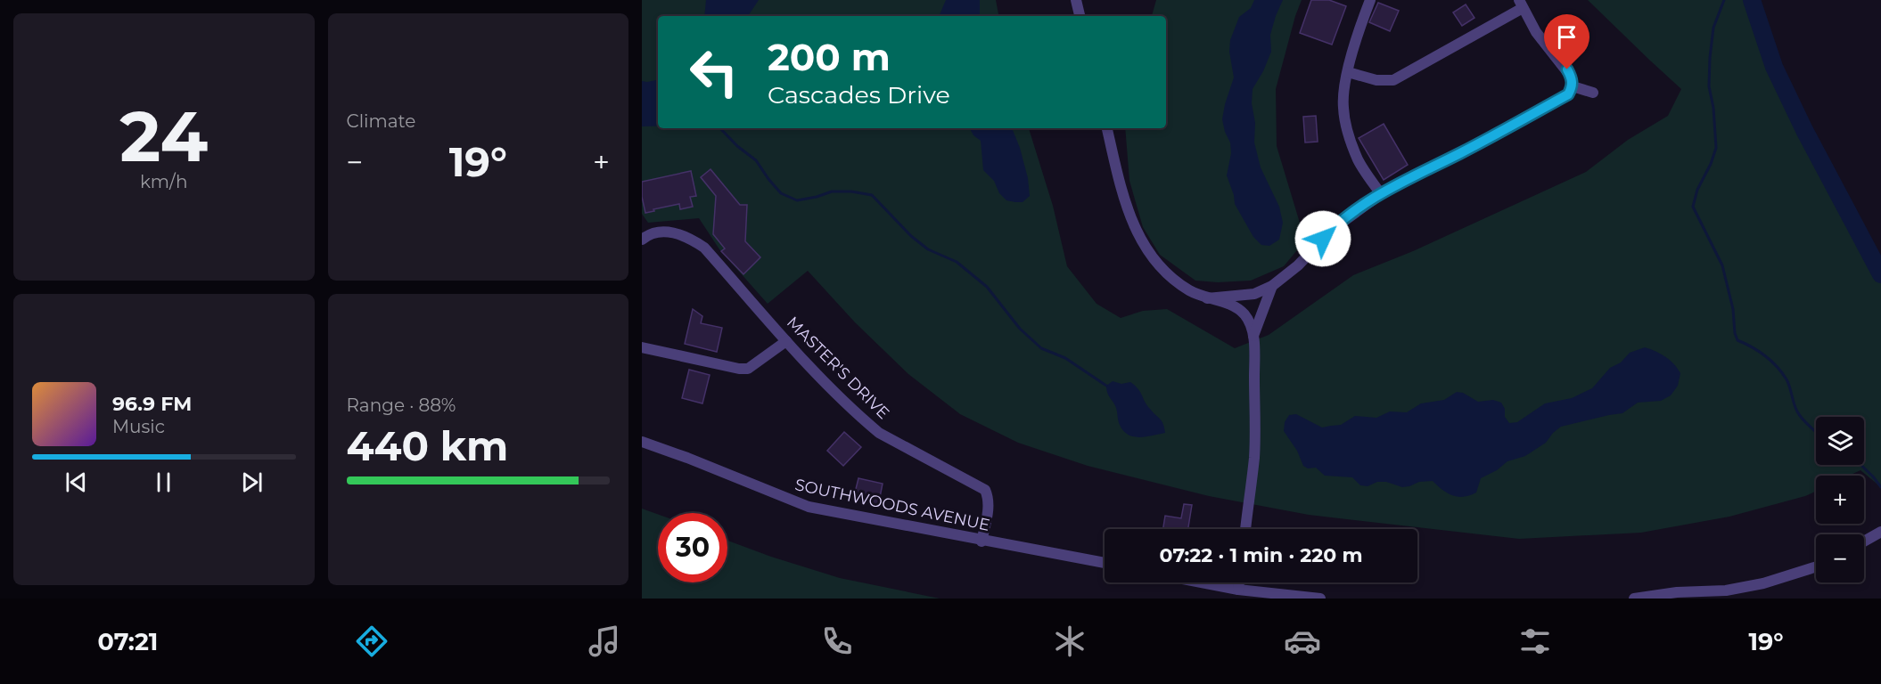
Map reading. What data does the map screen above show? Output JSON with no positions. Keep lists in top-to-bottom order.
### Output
{
  "streets": {
    "street": ["MASTER'S DRIVE", "SOUTHWOODS AVENUE"]
  },
  "crossings": [
    ["MASTER'S DRIVE", "SOUTHWOODS AVENUE"]
  ],
  "page": {
    "tile": [
      ["24", "km/h"],
      "Climate",
      ["Range · 88%", "440 km"]
    ],
    "turn": ["200 m", "Cascades Drive"],
    "heat": ["−", "19°", "+"],
    "song": ["96.9 FM", "Music"],
    "map_buttons": ["+", "−"],
    "limit": "30",
    "trip": "07:22 · 1 min · 220 m",
    "tabs": ["07:21", "19°"]
  }
}
